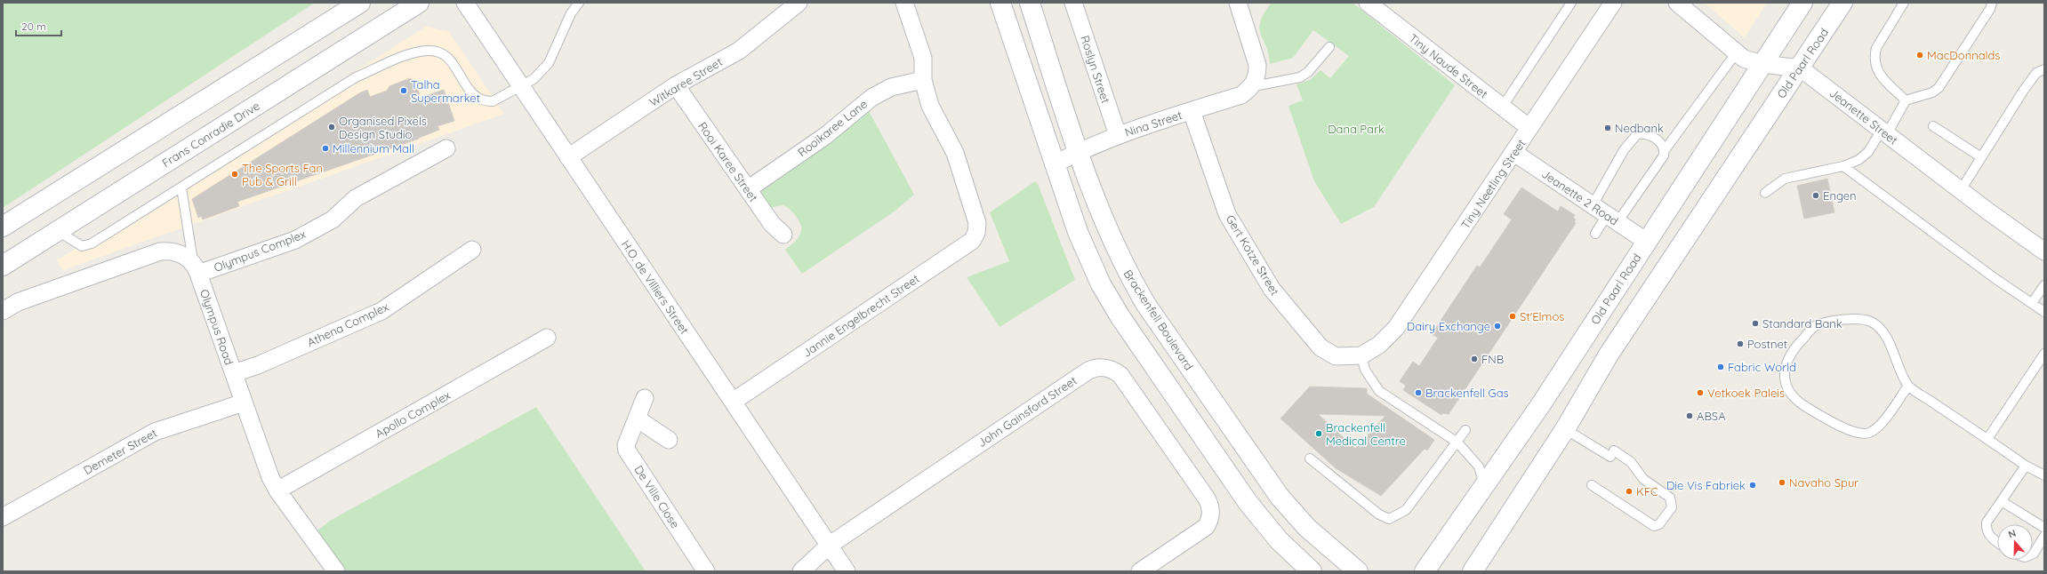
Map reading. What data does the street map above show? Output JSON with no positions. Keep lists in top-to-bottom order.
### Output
{
  "streets": {
    "street": [
      "Old Paarl Road",
      "Tiny Naude Street",
      "Roslyn Street",
      "Witkaree Street",
      "Jeanette Street",
      "Nina Street",
      "Rooikaree Lane",
      "Frans Conradie Drive",
      "Rooi Karee Street",
      "Tiny Neetling Street",
      "Jeanette 2 Road",
      "Olympus Complex",
      "Gert Kotze Street",
      "H.O. de Villiers Street",
      "Jannie Engelbrecht Street",
      "Brackenfell Boulevard",
      "Athena Complex",
      "Olympus Road",
      "John Gainsford Street",
      "Apollo Complex",
      "Demeter Street",
      "De Ville Close"
    ]
  },
  "crossings": [
    ["Old Paarl Road", "Jeanette Street"],
    ["Old Paarl Road", "Jeanette 2 Road"],
    ["Tiny Naude Street", "Tiny Neetling Street"],
    ["Roslyn Street", "Nina Street"],
    ["Witkaree Street", "Rooi Karee Street"],
    ["Witkaree Street", "H.O. de Villiers Street"],
    ["Nina Street", "Gert Kotze Street"],
    ["Nina Street", "Brackenfell Boulevard"],
    ["Rooikaree Lane", "Rooi Karee Street"],
    ["Rooikaree Lane", "Jannie Engelbrecht Street"],
    ["Tiny Neetling Street", "Jeanette 2 Road"],
    ["Tiny Neetling Street", "Gert Kotze Street"],
    ["Olympus Complex", "Olympus Road"],
    ["H.O. de Villiers Street", "Jannie Engelbrecht Street"],
    ["H.O. de Villiers Street", "John Gainsford Street"],
    ["Athena Complex", "Olympus Road"],
    ["Olympus Road", "Apollo Complex"],
    ["Olympus Road", "Demeter Street"]
  ],
  "parks": ["Dana Park"],
  "places": [
    "MacDonnalds",
    "Talha Supermarket",
    "Organised Pixels Design Studio",
    "Nedbank",
    "Millennium Mall",
    "The Sports Fan Pub & Grill",
    "Engen",
    "St'Elmos",
    "Standard Bank",
    "Dairy Exchange",
    "Postnet",
    "FNB",
    "Fabric World",
    "Brackenfell Gas",
    "Vetkoek Paleis",
    "ABSA",
    "Brackenfell Medical Centre",
    "Navaho Spur",
    "Die Vis Fabriek",
    "KFC"
  ],
  "scale_bar": "20 m",
  "north": "top"
}
